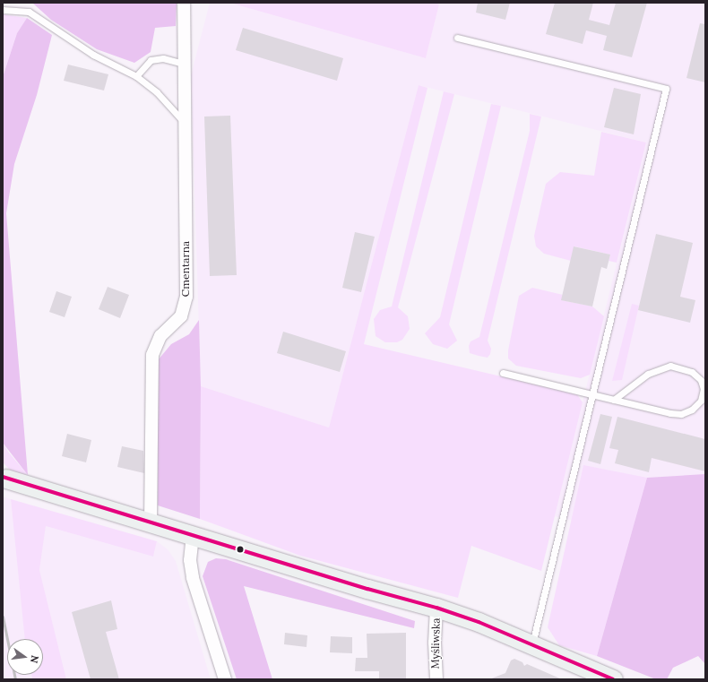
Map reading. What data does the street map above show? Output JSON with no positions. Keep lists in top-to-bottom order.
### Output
{
  "streets": {
    "street": ["Cmentarna", "Myśliwska"]
  },
  "north": "right"
}
